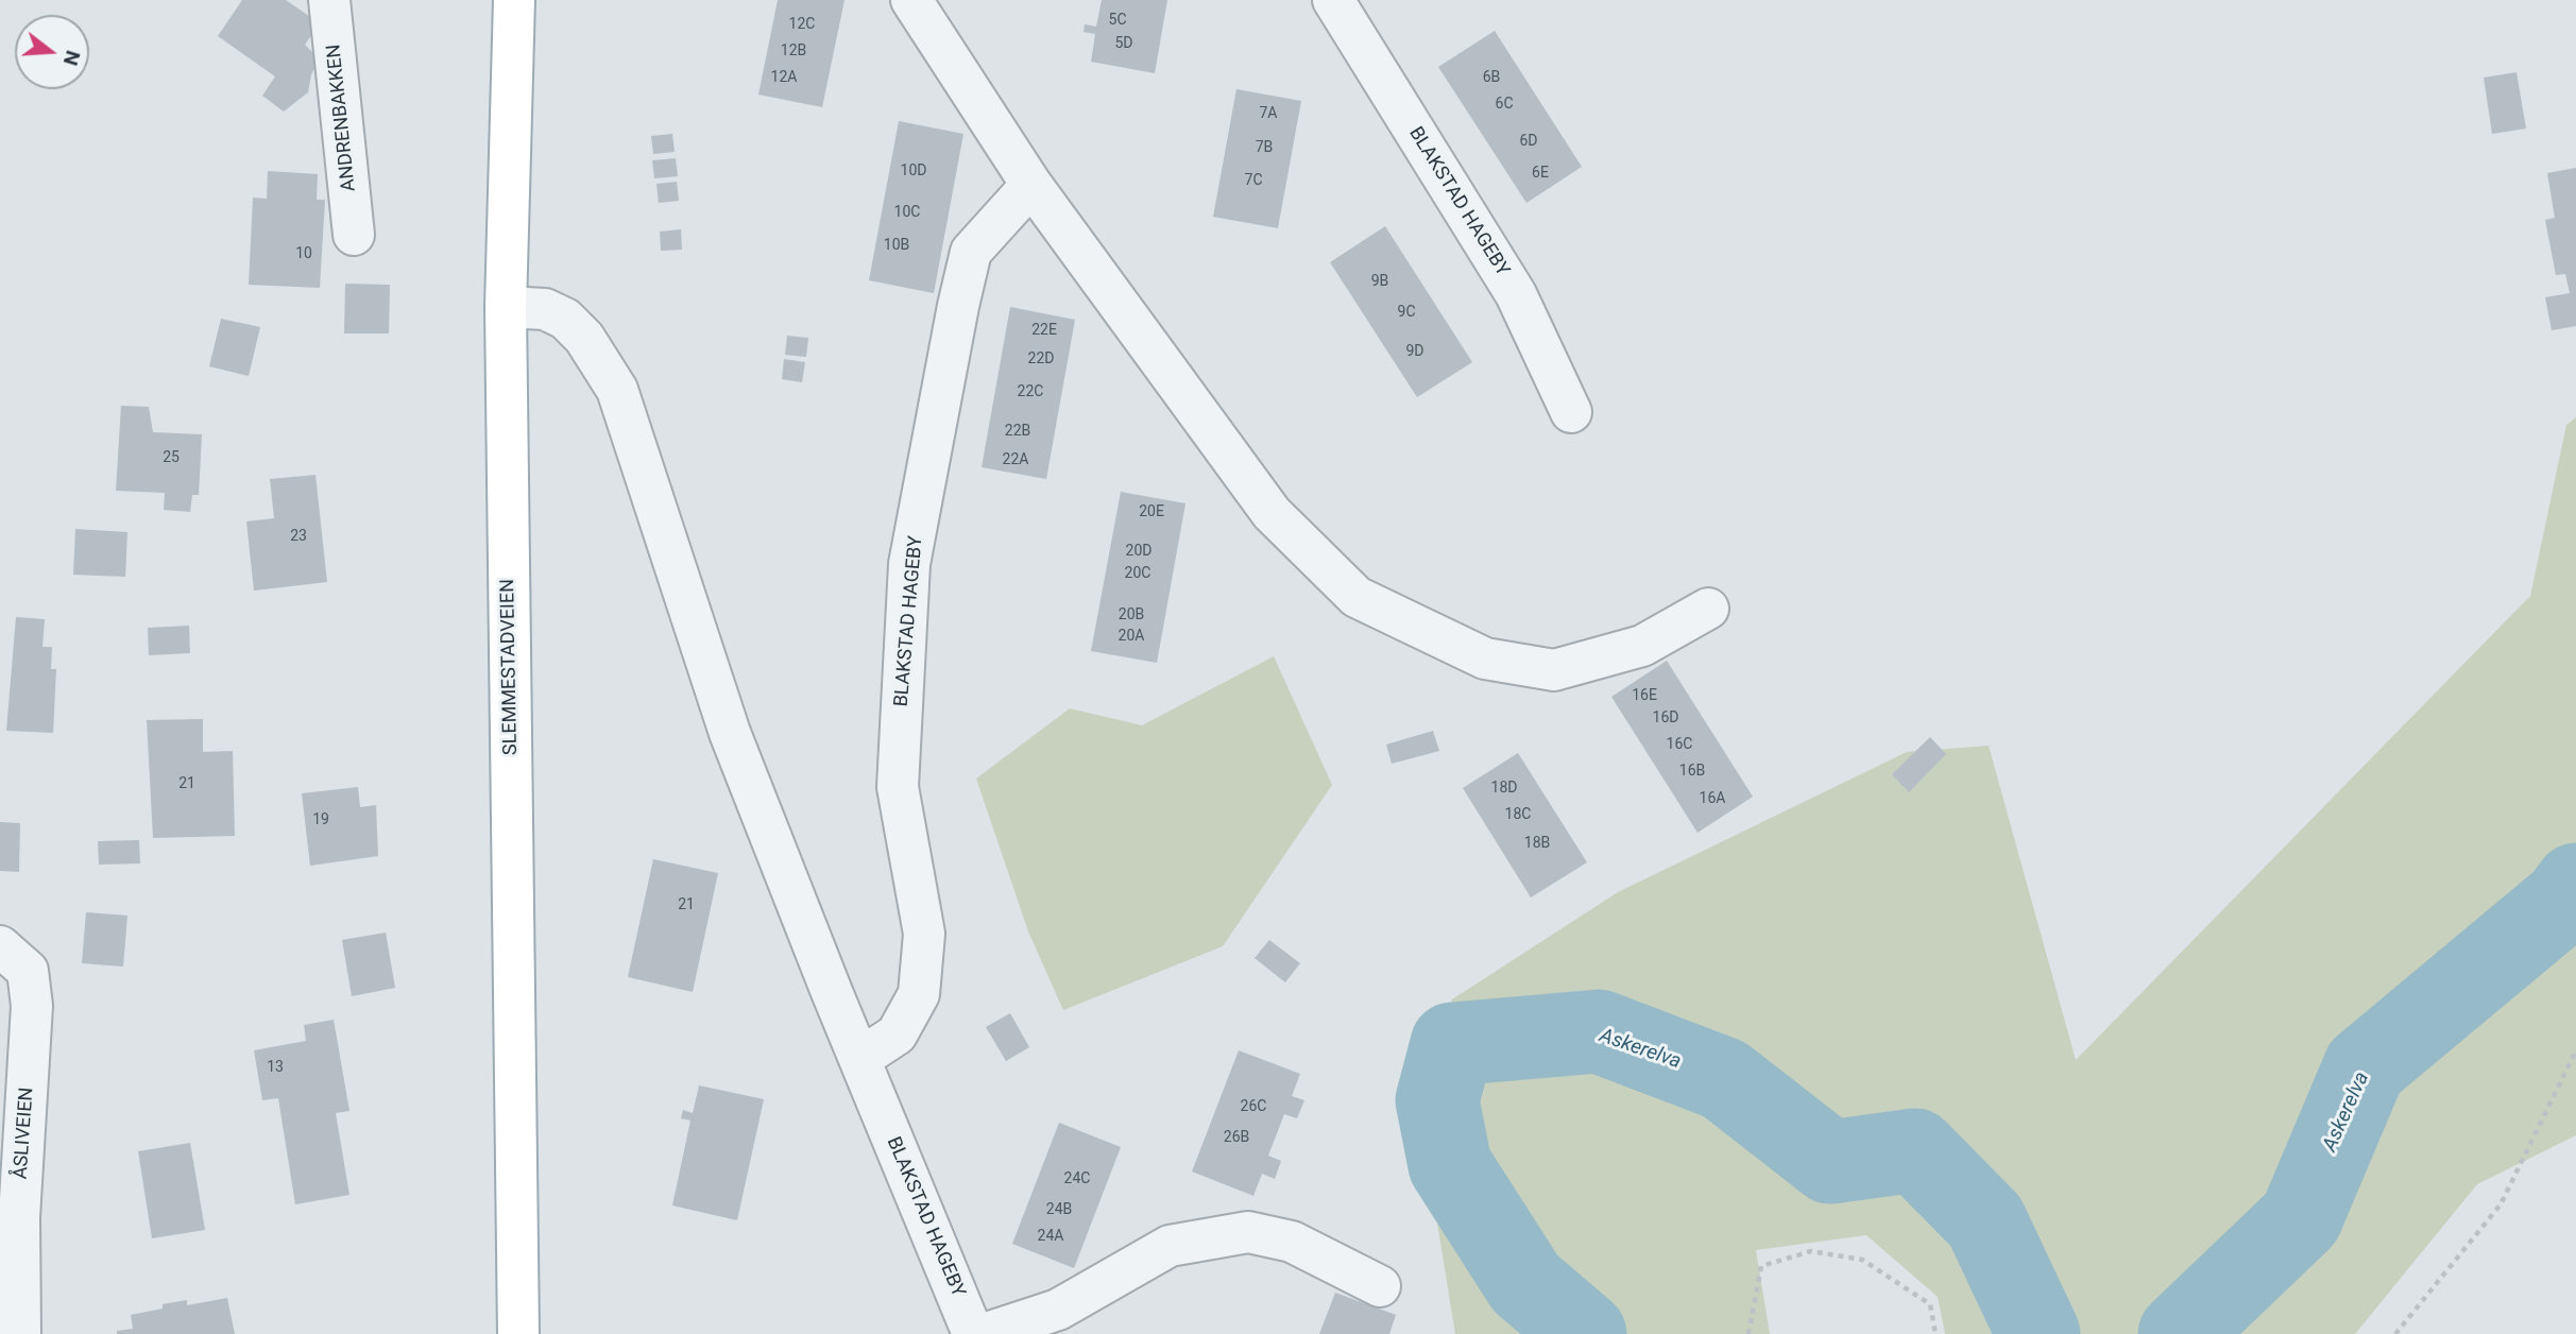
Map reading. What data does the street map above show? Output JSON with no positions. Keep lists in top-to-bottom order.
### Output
{
  "streets": {
    "main road": ["SLEMMESTADVEIEN"],
    "street": ["ANDRENBAKKEN", "BLAKSTAD HAGEBY", "ÅSLIVEIEN"]
  },
  "crossings": [
    ["BLAKSTAD HAGEBY", "SLEMMESTADVEIEN"]
  ],
  "water": ["Askerelva"],
  "house_numbers": [
    "5C",
    "12C",
    "5D",
    "12B",
    "12A",
    "6B",
    "6C",
    "7A",
    "6D",
    "7B",
    "10D",
    "6E",
    "7C",
    "10C",
    "10B",
    "10",
    "9B",
    "9C",
    "22E",
    "9D",
    "22D",
    "22C",
    "22B",
    "25",
    "22A",
    "20E",
    "23",
    "20D",
    "20C",
    "20B",
    "20A",
    "16E",
    "16D",
    "16C",
    "16B",
    "21",
    "18D",
    "16A",
    "18C",
    "19",
    "18B",
    "21",
    "13",
    "26C",
    "26B",
    "24C",
    "24B",
    "24A"
  ],
  "north": "right"
}
